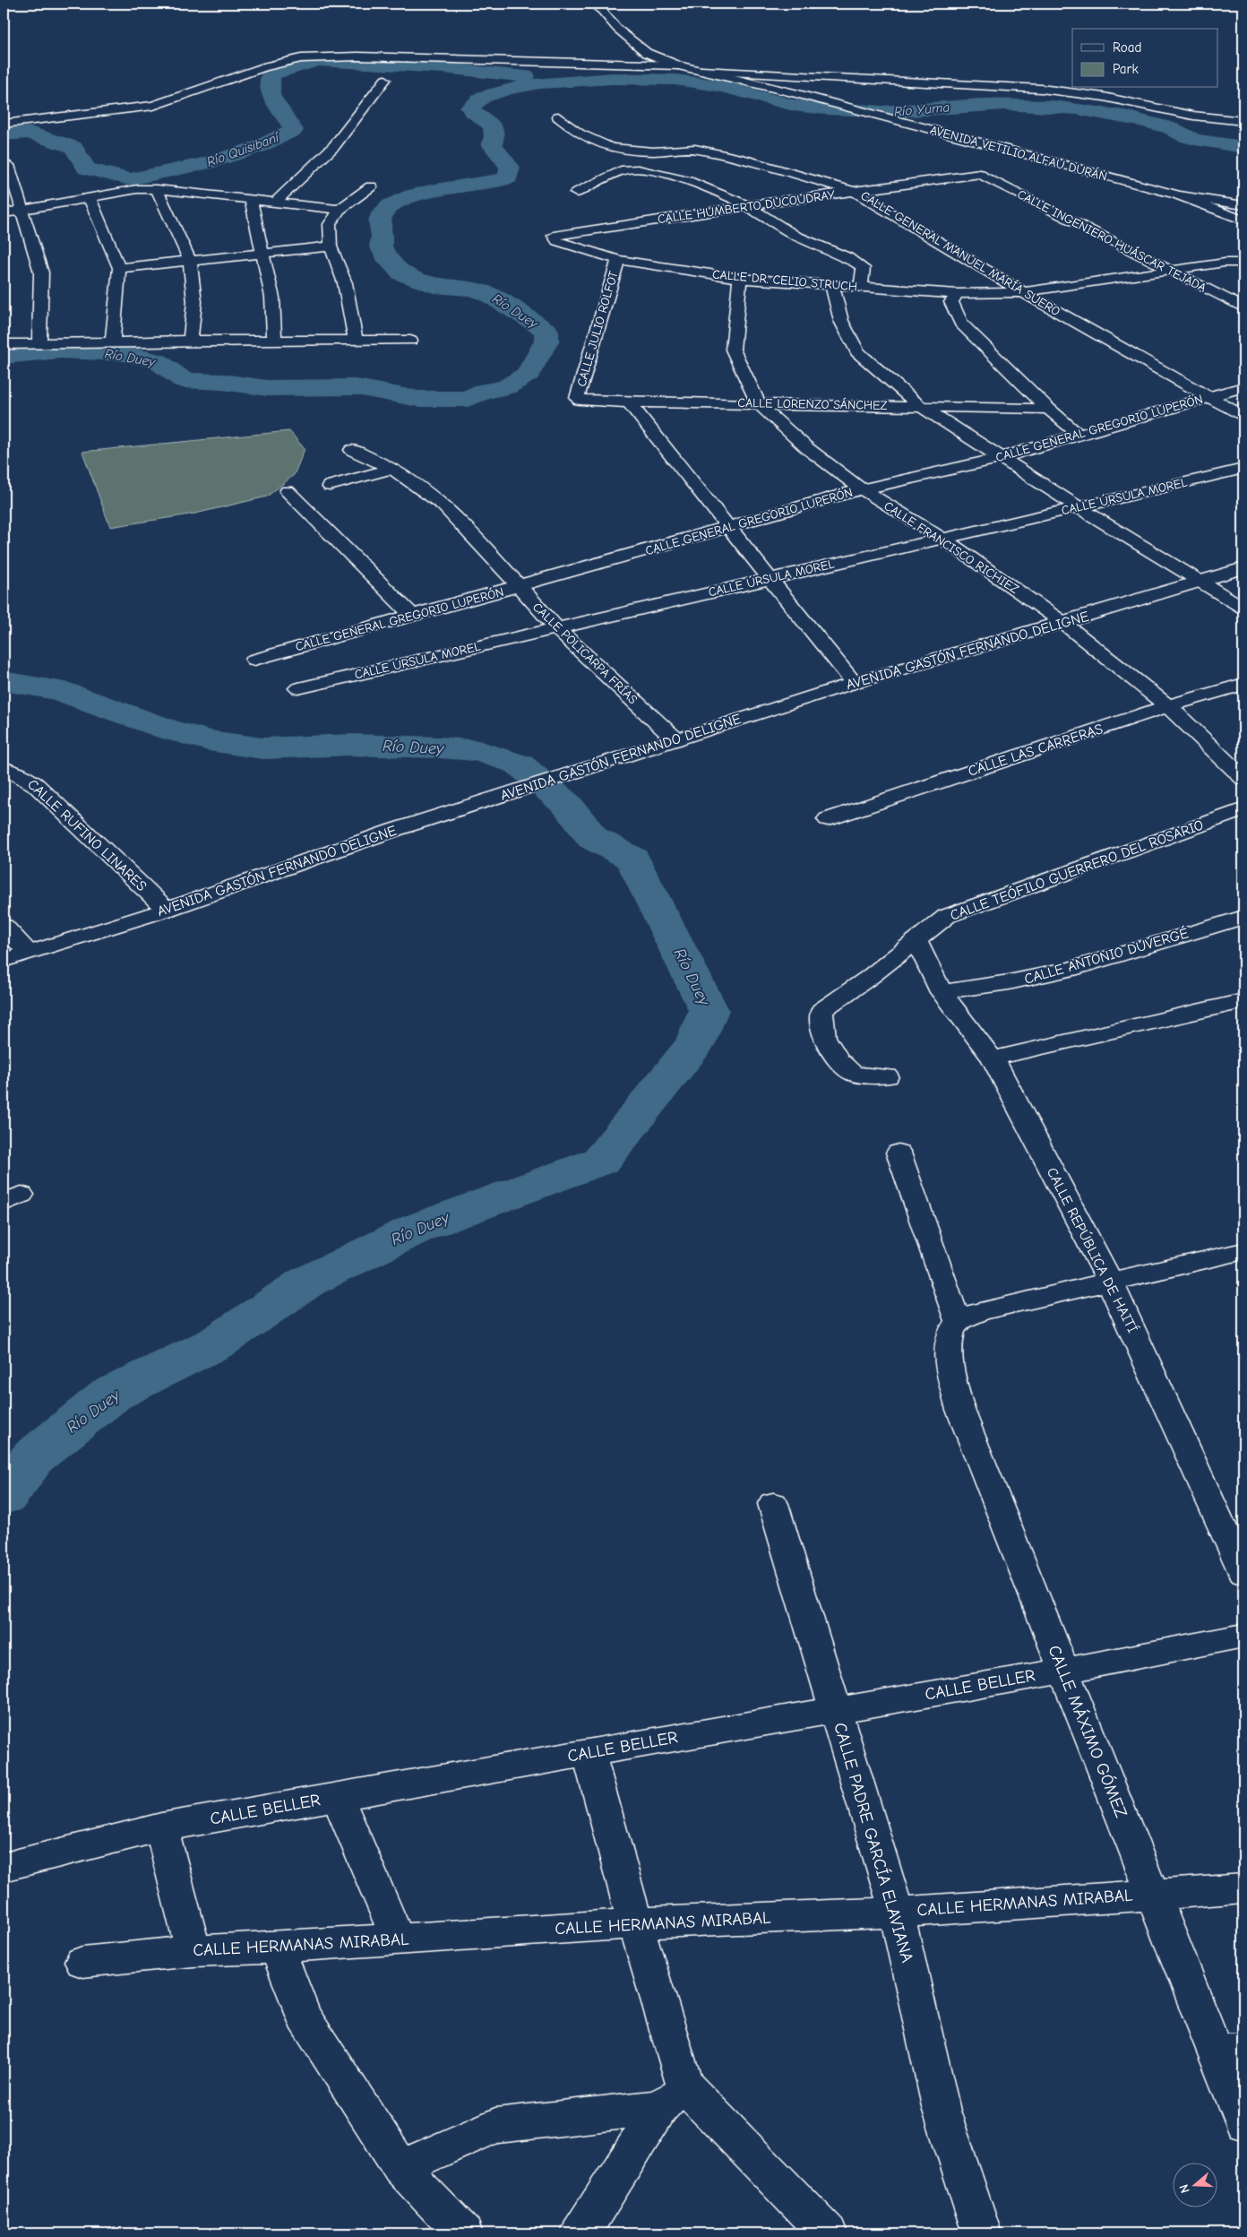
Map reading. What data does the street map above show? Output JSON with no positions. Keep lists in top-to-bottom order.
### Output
{
  "streets": {
    "street": [
      "AVENIDA VETILIO ALFAU DURÁN",
      "CALLE HUMBERTO DUCOUDRAY",
      "CALLE INGENIERO HUÁSCAR TEJADA",
      "CALLE GENERAL MANUEL MARÍA SUERO",
      "CALLE DR. CELIO STRUCH",
      "CALLE JULIO ROLFOT",
      "CALLE LORENZO SÁNCHEZ",
      "CALLE GENERAL GREGORIO LUPERÓN",
      "CALLE ÚRSULA MOREL",
      "CALLE FRANCISCO RICHIEZ",
      "AVENIDA GASTÓN FERNANDO DELIGNE",
      "CALLE POLICARPA FRÍAS",
      "CALLE LAS CARRERAS",
      "CALLE RUFINO LINARES",
      "CALLE TEÓFILO GUERRERO DEL ROSARIO",
      "CALLE ANTONIO DUVERGÉ",
      "CALLE REPÚBLICA DE HAITÍ",
      "CALLE BELLER",
      "CALLE MÁXIMO GÓMEZ",
      "CALLE PADRE GARCÍA ELAVIANA",
      "CALLE HERMANAS MIRABAL"
    ]
  },
  "crossings": [
    ["CALLE HUMBERTO DUCOUDRAY", "CALLE INGENIERO HUÁSCAR TEJADA"],
    ["CALLE HUMBERTO DUCOUDRAY", "CALLE GENERAL MANUEL MARÍA SUERO"],
    ["CALLE HUMBERTO DUCOUDRAY", "CALLE DR. CELIO STRUCH"],
    ["CALLE INGENIERO HUÁSCAR TEJADA", "CALLE DR. CELIO STRUCH"],
    ["CALLE GENERAL MANUEL MARÍA SUERO", "CALLE DR. CELIO STRUCH"],
    ["CALLE GENERAL MANUEL MARÍA SUERO", "CALLE GENERAL GREGORIO LUPERÓN"],
    ["CALLE DR. CELIO STRUCH", "CALLE JULIO ROLFOT"],
    ["CALLE DR. CELIO STRUCH", "CALLE FRANCISCO RICHIEZ"],
    ["CALLE JULIO ROLFOT", "CALLE LORENZO SÁNCHEZ"],
    ["CALLE LORENZO SÁNCHEZ", "CALLE FRANCISCO RICHIEZ"],
    ["CALLE GENERAL GREGORIO LUPERÓN", "CALLE FRANCISCO RICHIEZ"],
    ["CALLE GENERAL GREGORIO LUPERÓN", "CALLE POLICARPA FRÍAS"],
    ["CALLE ÚRSULA MOREL", "CALLE FRANCISCO RICHIEZ"],
    ["CALLE ÚRSULA MOREL", "CALLE POLICARPA FRÍAS"],
    ["CALLE FRANCISCO RICHIEZ", "AVENIDA GASTÓN FERNANDO DELIGNE"],
    ["CALLE FRANCISCO RICHIEZ", "CALLE LAS CARRERAS"],
    ["AVENIDA GASTÓN FERNANDO DELIGNE", "CALLE POLICARPA FRÍAS"],
    ["AVENIDA GASTÓN FERNANDO DELIGNE", "CALLE RUFINO LINARES"],
    ["CALLE TEÓFILO GUERRERO DEL ROSARIO", "CALLE REPÚBLICA DE HAITÍ"],
    ["CALLE ANTONIO DUVERGÉ", "CALLE REPÚBLICA DE HAITÍ"],
    ["CALLE BELLER", "CALLE MÁXIMO GÓMEZ"],
    ["CALLE BELLER", "CALLE PADRE GARCÍA ELAVIANA"],
    ["CALLE MÁXIMO GÓMEZ", "CALLE HERMANAS MIRABAL"],
    ["CALLE PADRE GARCÍA ELAVIANA", "CALLE HERMANAS MIRABAL"]
  ],
  "water": ["Río Yuma", "Río Quisibaní", "Río Duey"],
  "legend": ["Road", "Park"],
  "north": "left"
}
